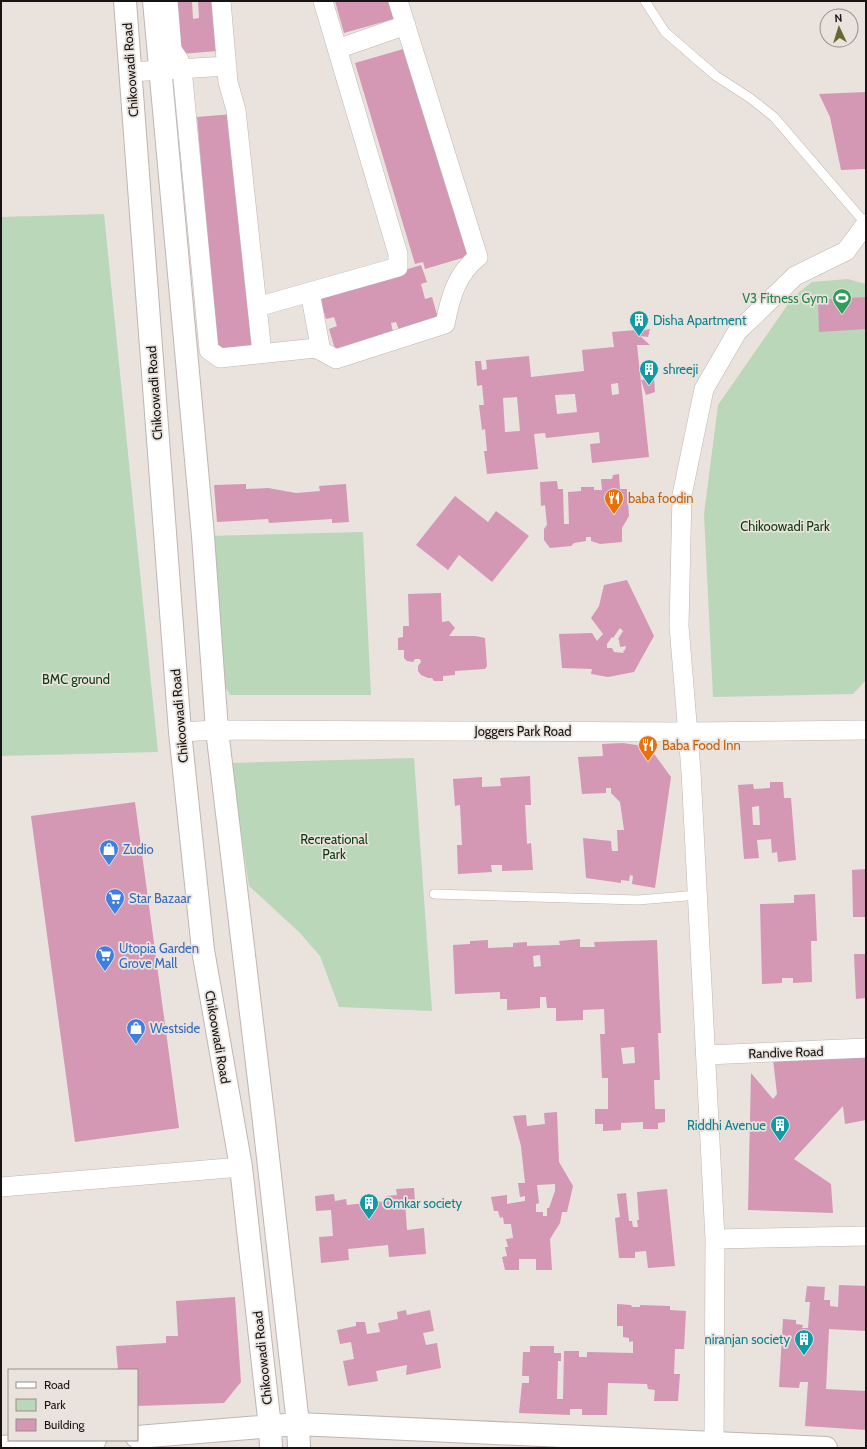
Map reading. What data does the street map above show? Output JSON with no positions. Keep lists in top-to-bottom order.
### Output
{
  "streets": {
    "street": ["Chikoowadi Road", "Joggers Park Road", "Randive Road"]
  },
  "crossings": [
    ["Chikoowadi Road", "Joggers Park Road"]
  ],
  "parks": ["Chikoowadi Park", "BMC ground", "Recreational Park"],
  "places": {
    "sports": ["V3 Fitness Gym"],
    "building": [
      "Disha Apartment",
      "shreeji",
      "Riddhi Avenue",
      "Omkar society",
      "niranjan society"
    ],
    "restaurant": ["baba foodin", "Baba Food Inn"],
    "shop": ["Zudio", "Westside"],
    "supermarket": ["Star Bazaar", "Utopia Garden Grove Mall"]
  },
  "legend": ["Road", "Park", "Building"],
  "north": "top"
}
